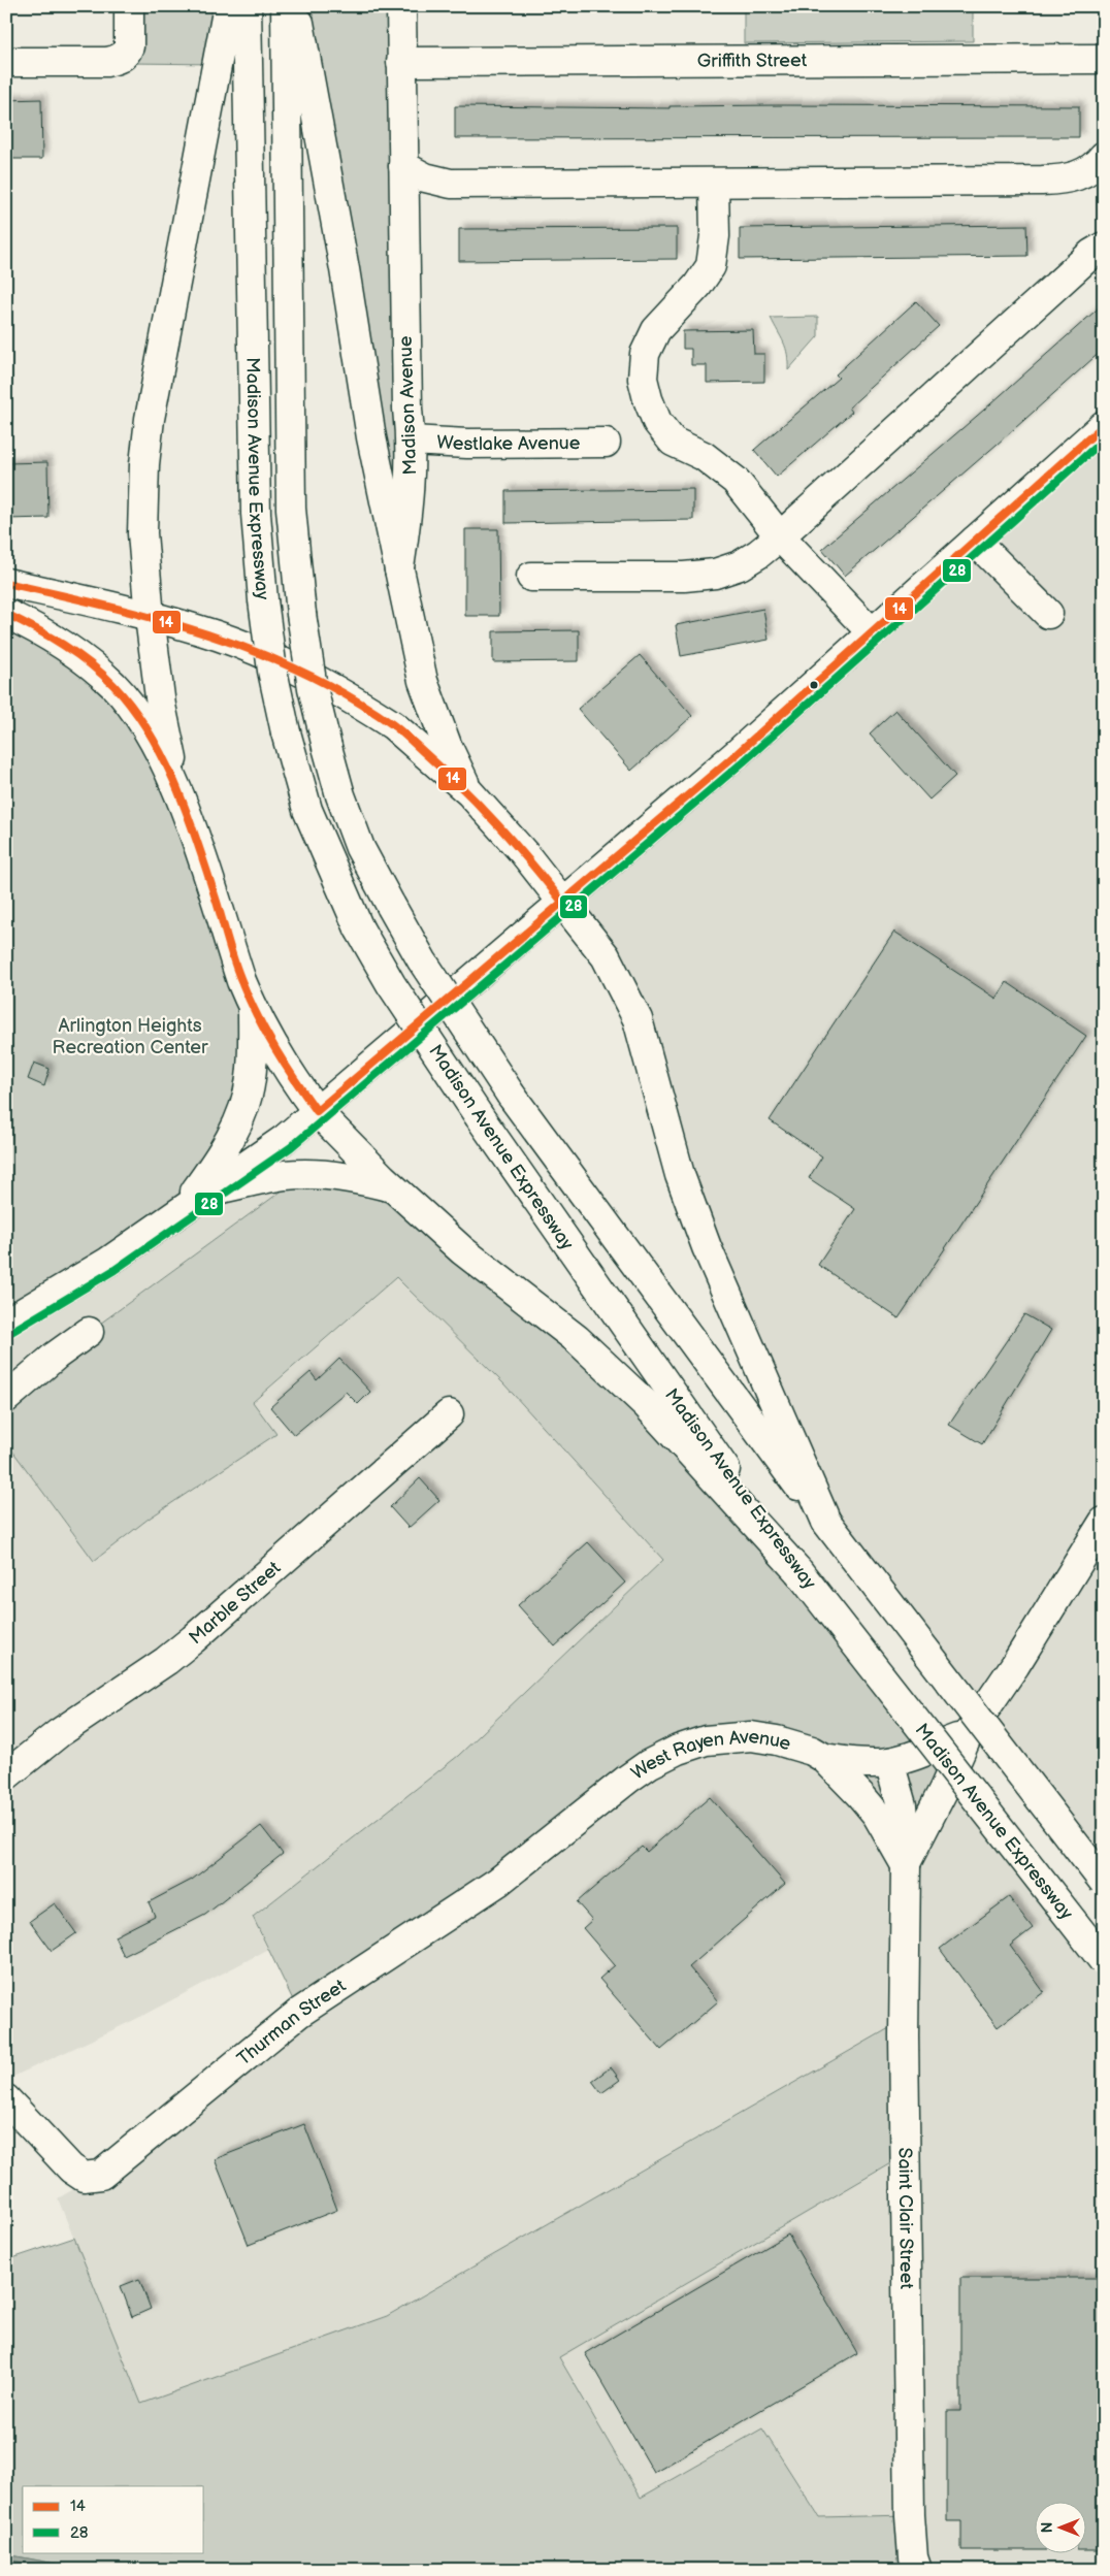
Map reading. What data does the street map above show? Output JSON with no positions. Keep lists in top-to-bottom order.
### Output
{
  "streets": {
    "main road": [
      "Griffith Street",
      "Madison Avenue",
      "Westlake Avenue",
      "Madison Avenue Expressway",
      "Marble Street",
      "West Rayen Avenue",
      "Thurman Street",
      "Saint Clair Street"
    ]
  },
  "crossings": [
    ["Griffith Street", "Madison Avenue"],
    ["Madison Avenue", "Westlake Avenue"],
    ["West Rayen Avenue", "Thurman Street"],
    ["West Rayen Avenue", "Saint Clair Street"]
  ],
  "parks": ["Arlington Heights Recreation Center"],
  "lines": ["transit line 14", "transit line 28"],
  "legend": ["14", "28"],
  "north": "left"
}
